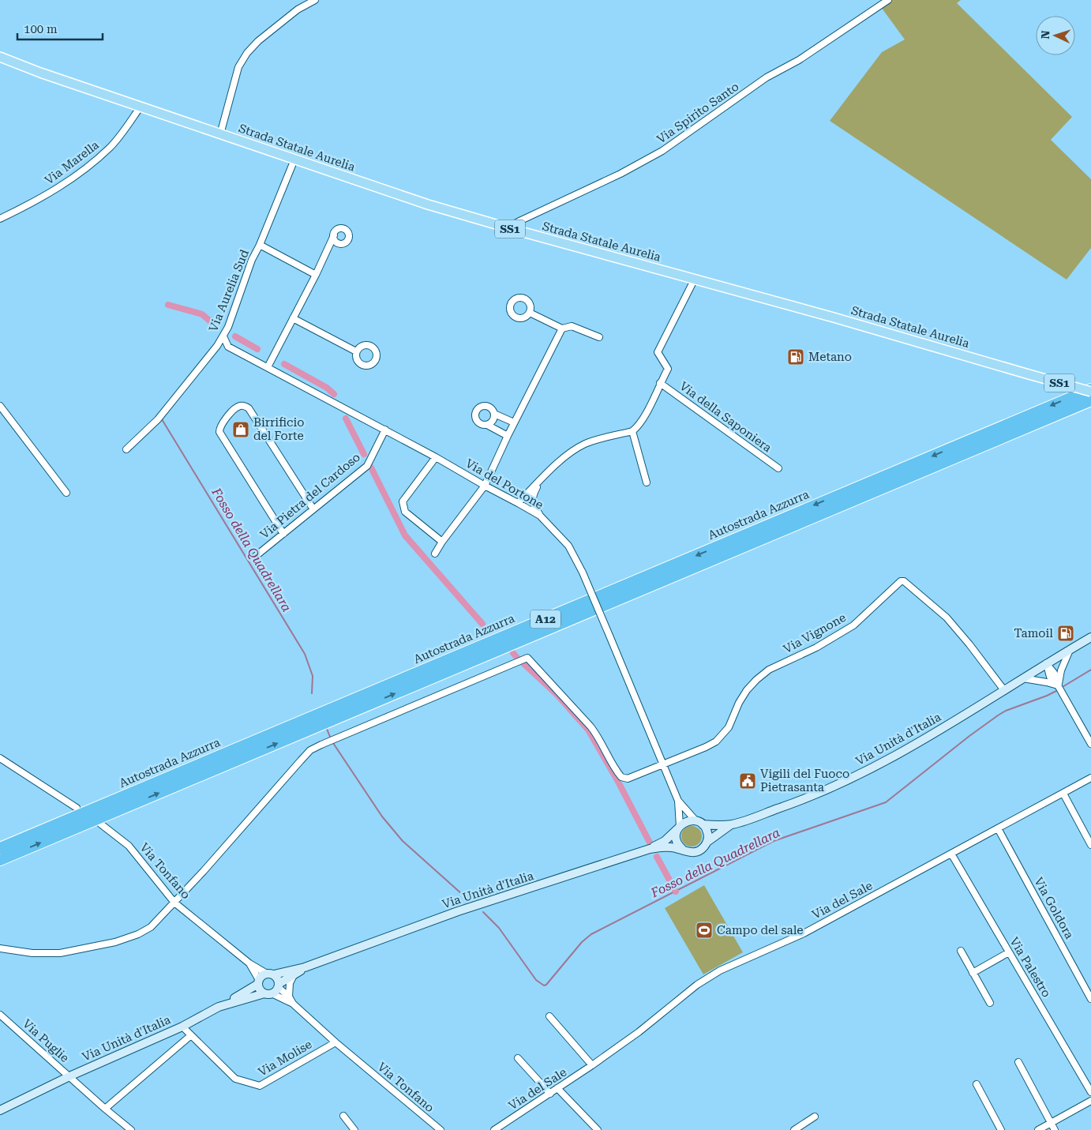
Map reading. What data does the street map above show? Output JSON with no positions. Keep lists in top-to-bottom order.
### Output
{
  "streets": {
    "highway": ["Autostrada Azzurra", "A12"],
    "main road": ["Strada Statale Aurelia", "SS1", "Via Unità d'Italia"],
    "street": [
      "Via Spirito Santo",
      "Via Marella",
      "Via Aurelia Sud",
      "Via della Saponiera",
      "Via del Portone",
      "Via Pietra del Cardoso",
      "Via Vignone",
      "Via Tonfano",
      "Via del Sale",
      "Via Goldora",
      "Via Palestro",
      "Via Puglie",
      "Via Molise"
    ]
  },
  "crossings": [
    ["Via Spirito Santo", "Strada Statale Aurelia"],
    ["Strada Statale Aurelia", "Via Marella"],
    ["Strada Statale Aurelia", "Via Aurelia Sud"],
    ["Via Aurelia Sud", "Via del Portone"],
    ["Via del Portone", "Via Pietra del Cardoso"],
    ["Via del Portone", "Via Vignone"],
    ["Via del Portone", "Via Unità d'Italia"],
    ["Via Vignone", "Via Unità d'Italia"],
    ["Via Unità d'Italia", "Via Tonfano"],
    ["Via Unità d'Italia", "Via Puglie"],
    ["Via Unità d'Italia", "Via Molise"],
    ["Via Tonfano", "Via Molise"],
    ["Via del Sale", "Via Goldora"],
    ["Via del Sale", "Via Palestro"]
  ],
  "water": ["Fosso della Quadrellara"],
  "places": {
    "fuel station": ["Metano", "Tamoil"],
    "shop": ["Birrificio del Forte"],
    "public building": ["Vigili del Fuoco Pietrasanta"],
    "sports": ["Campo del sale"]
  },
  "scale_bar": "100 m",
  "north": "left"
}
